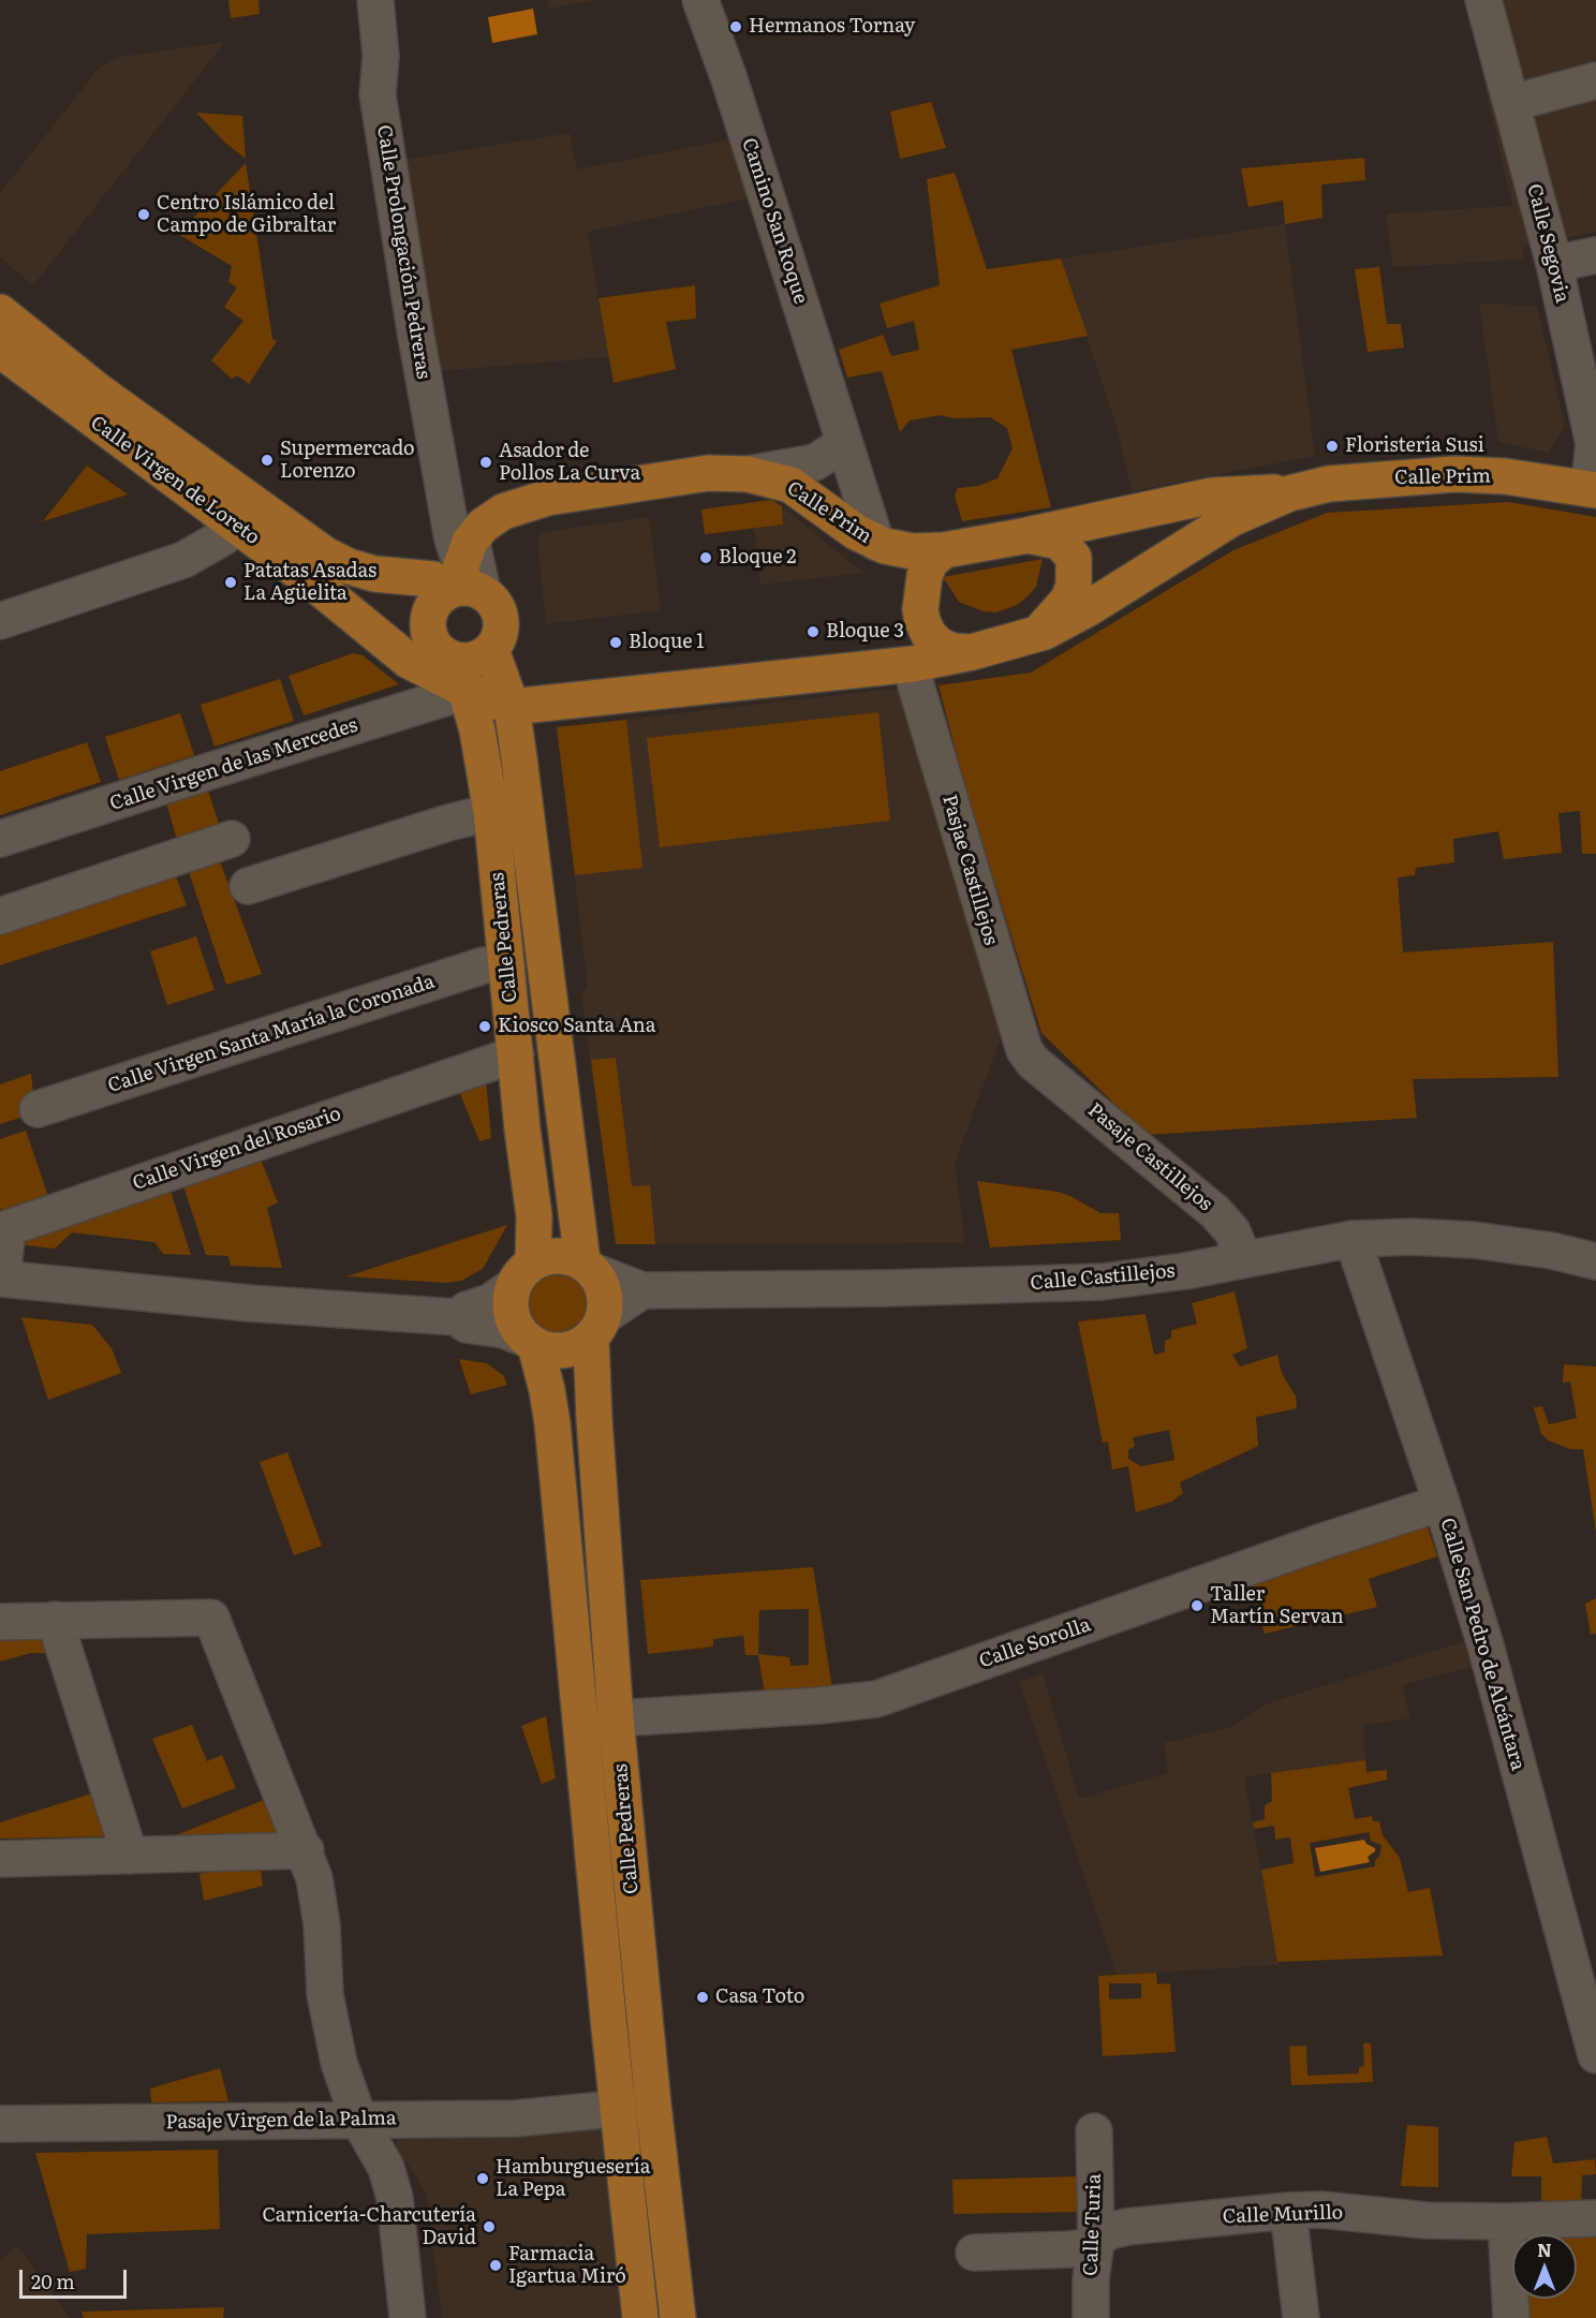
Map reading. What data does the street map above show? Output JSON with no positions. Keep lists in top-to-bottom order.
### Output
{
  "streets": {
    "main road": ["Calle Prim", "Calle Virgen de Loreto", "Calle Pedreras"],
    "street": [
      "Camino San Roque",
      "Calle Segovia",
      "Calle Prolongación Pedreras",
      "Calle Virgen de las Mercedes",
      "Pasjae Castillejos",
      "Calle Virgen Santa María la Coronada",
      "Calle Virgen del Rosario",
      "Pasaje Castillejos",
      "Calle Castillejos",
      "Calle Sorolla",
      "Calle San Pedro de Alcántara",
      "Pasaje Virgen de la Palma",
      "Calle Murillo",
      "Calle Turia"
    ]
  },
  "crossings": [
    ["Camino San Roque", "Calle Prim"],
    ["Calle Segovia", "Calle Prim"],
    ["Calle Prolongación Pedreras", "Calle Prim"],
    ["Calle Prolongación Pedreras", "Calle Virgen de Loreto"],
    ["Calle Prim", "Calle Virgen de Loreto"],
    ["Calle Prim", "Calle Virgen de las Mercedes"],
    ["Calle Prim", "Pasjae Castillejos"],
    ["Calle Prim", "Calle Pedreras"],
    ["Calle Virgen de Loreto", "Calle Virgen de las Mercedes"],
    ["Calle Virgen de Loreto", "Calle Pedreras"],
    ["Calle Virgen de las Mercedes", "Calle Pedreras"],
    ["Pasjae Castillejos", "Pasaje Castillejos"],
    ["Calle Pedreras", "Calle Virgen Santa María la Coronada"],
    ["Calle Pedreras", "Calle Virgen del Rosario"],
    ["Calle Pedreras", "Calle Castillejos"],
    ["Calle Pedreras", "Calle Sorolla"],
    ["Calle Pedreras", "Pasaje Virgen de la Palma"],
    ["Calle Virgen del Rosario", "Calle Castillejos"],
    ["Pasaje Castillejos", "Calle Castillejos"],
    ["Calle Castillejos", "Calle San Pedro de Alcántara"],
    ["Calle Sorolla", "Calle San Pedro de Alcántara"],
    ["Calle Murillo", "Calle Turia"]
  ],
  "places": [
    "Hermanos Tornay",
    "Centro Islámico del Campo de Gibraltar",
    "Floristería Susi",
    "Supermercado Lorenzo",
    "Asador de Pollos La Curva",
    "Bloque 2",
    "Patatas Asadas La Agüelita",
    "Bloque 3",
    "Bloque 1",
    "Kiosco Santa Ana",
    "Taller Martín Servan",
    "Casa Toto",
    "Hamburguesería La Pepa",
    "Carnicería-Charcutería David",
    "Farmacia Igartua Miró"
  ],
  "scale_bar": "20 m",
  "north": "top"
}
